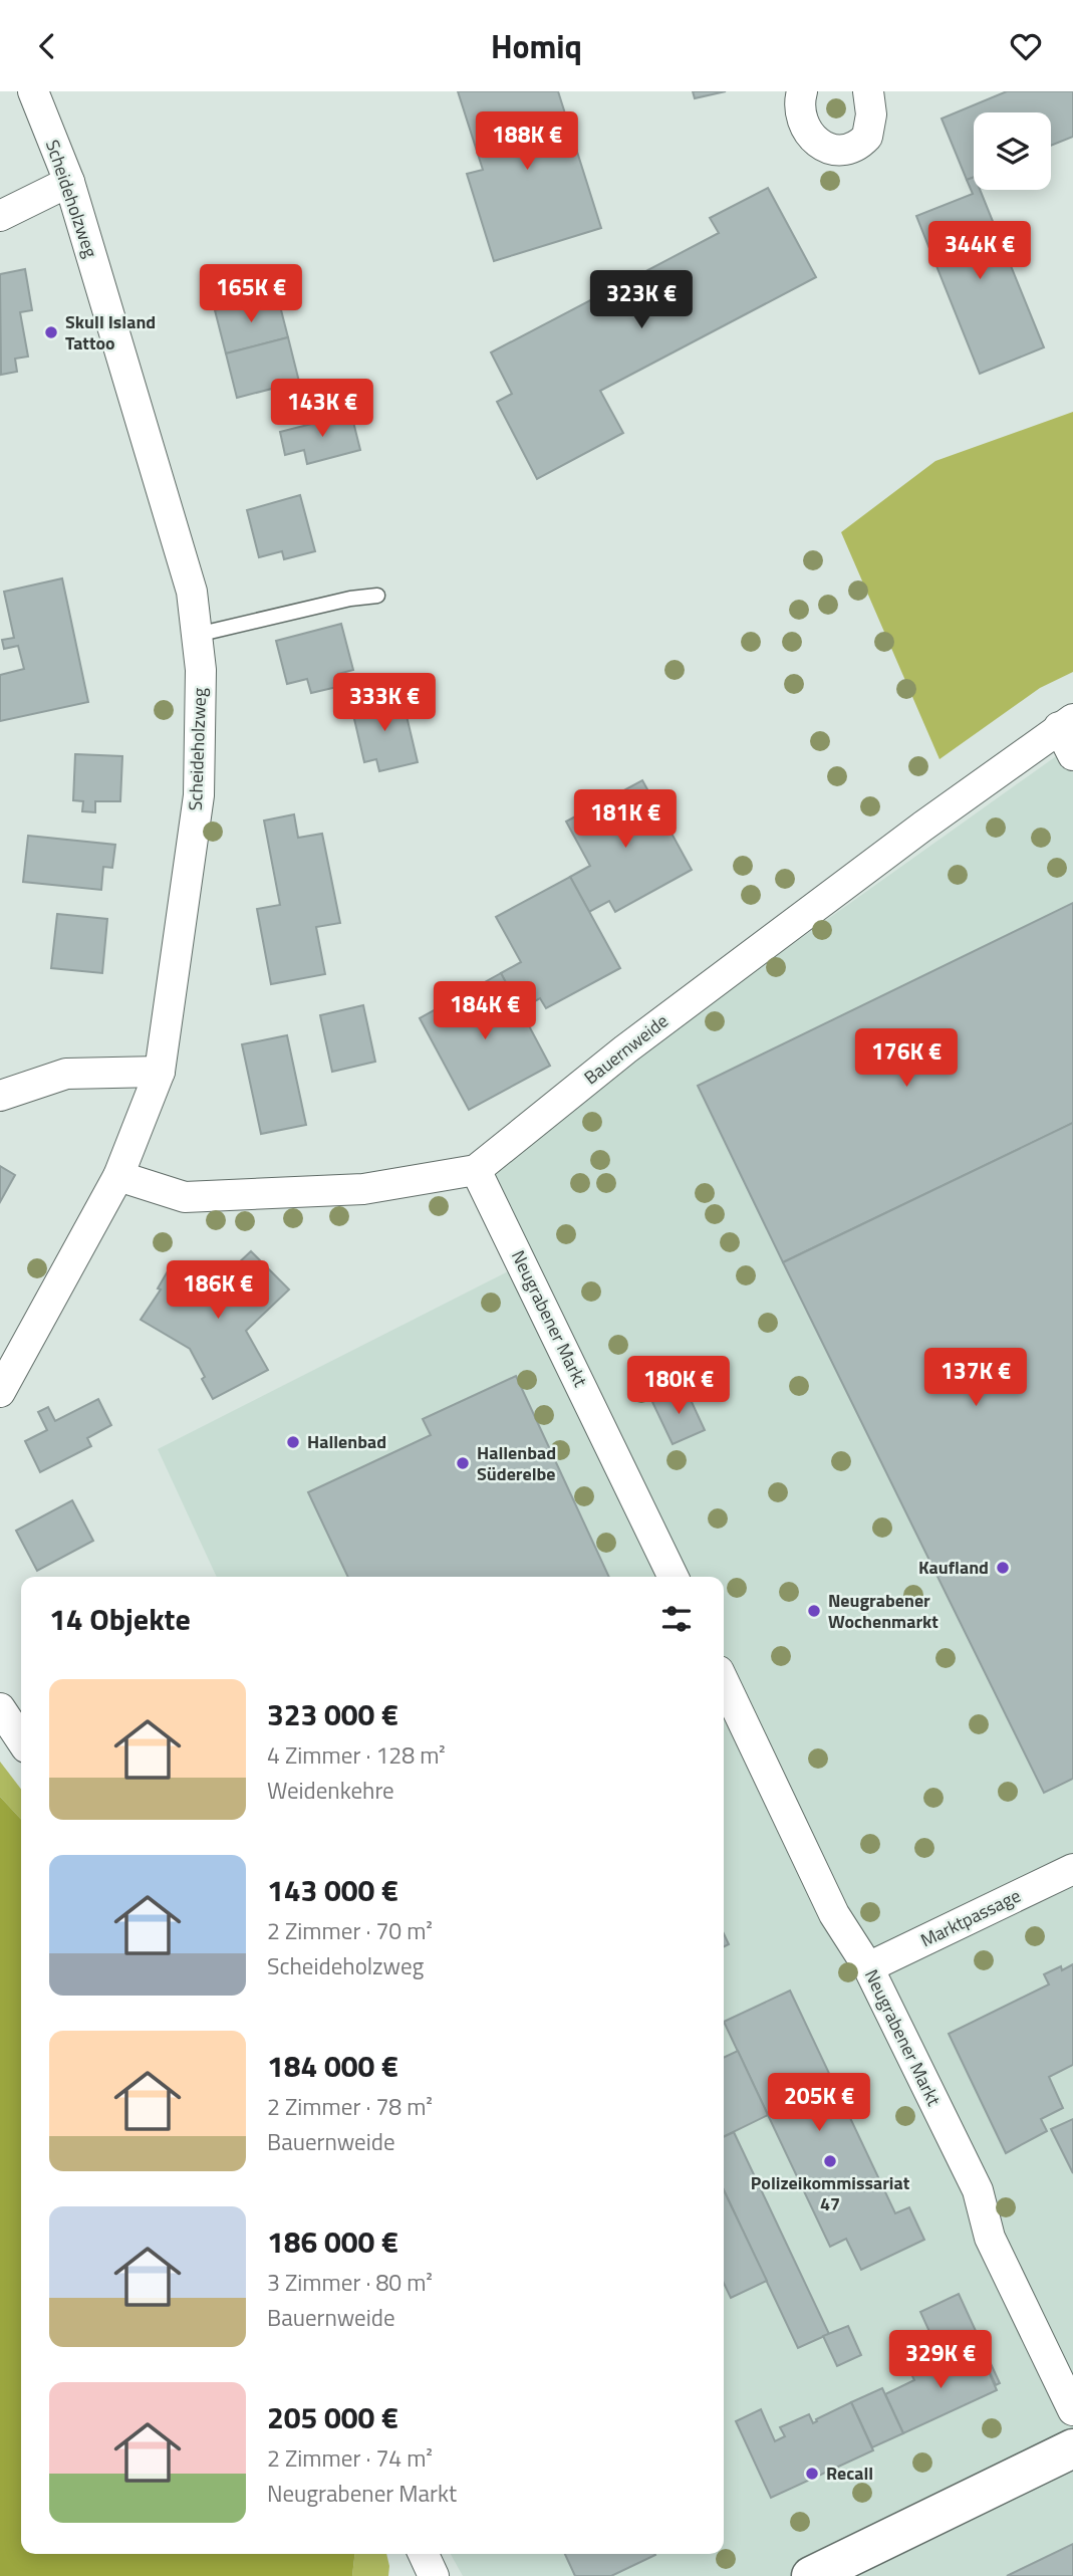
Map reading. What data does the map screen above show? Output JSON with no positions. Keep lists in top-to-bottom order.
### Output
{
  "streets": {
    "street": [
      "Scheideholzweg",
      "Bauernweide",
      "Neugrabener Markt",
      "Marktpassage"
    ]
  },
  "crossings": [
    ["Scheideholzweg", "Bauernweide"],
    ["Bauernweide", "Neugrabener Markt"],
    ["Neugrabener Markt", "Marktpassage"]
  ],
  "places": [
    "Skull Island Tattoo",
    "Hallenbad",
    "Hallenbad Süderelbe",
    "Kaufland",
    "Neugrabener Wochenmarkt",
    "Polizeikommissariat 47",
    "Recall"
  ],
  "page": {
    "header": "Homiq",
    "price": [
      "188K €",
      "344K €",
      "165K €",
      "323K €",
      "143K €",
      "333K €",
      "181K €",
      "184K €",
      "176K €",
      "186K €",
      "137K €",
      "180K €",
      "205K €",
      "329K €"
    ],
    "heading": "14 Objekte",
    "list": [
      {
        "name": "323 000 €",
        "note": "4 Zimmer · 128 m² · Weidenkehre"
      },
      {
        "name": "143 000 €",
        "note": "2 Zimmer · 70 m² · Scheideholzweg"
      },
      {
        "name": "184 000 €",
        "note": "2 Zimmer · 78 m² · Bauernweide"
      },
      {
        "name": "186 000 €",
        "note": "3 Zimmer · 80 m² · Bauernweide"
      },
      {
        "name": "205 000 €",
        "note": "2 Zimmer · 74 m² · Neugrabener Markt"
      }
    ]
  }
}
